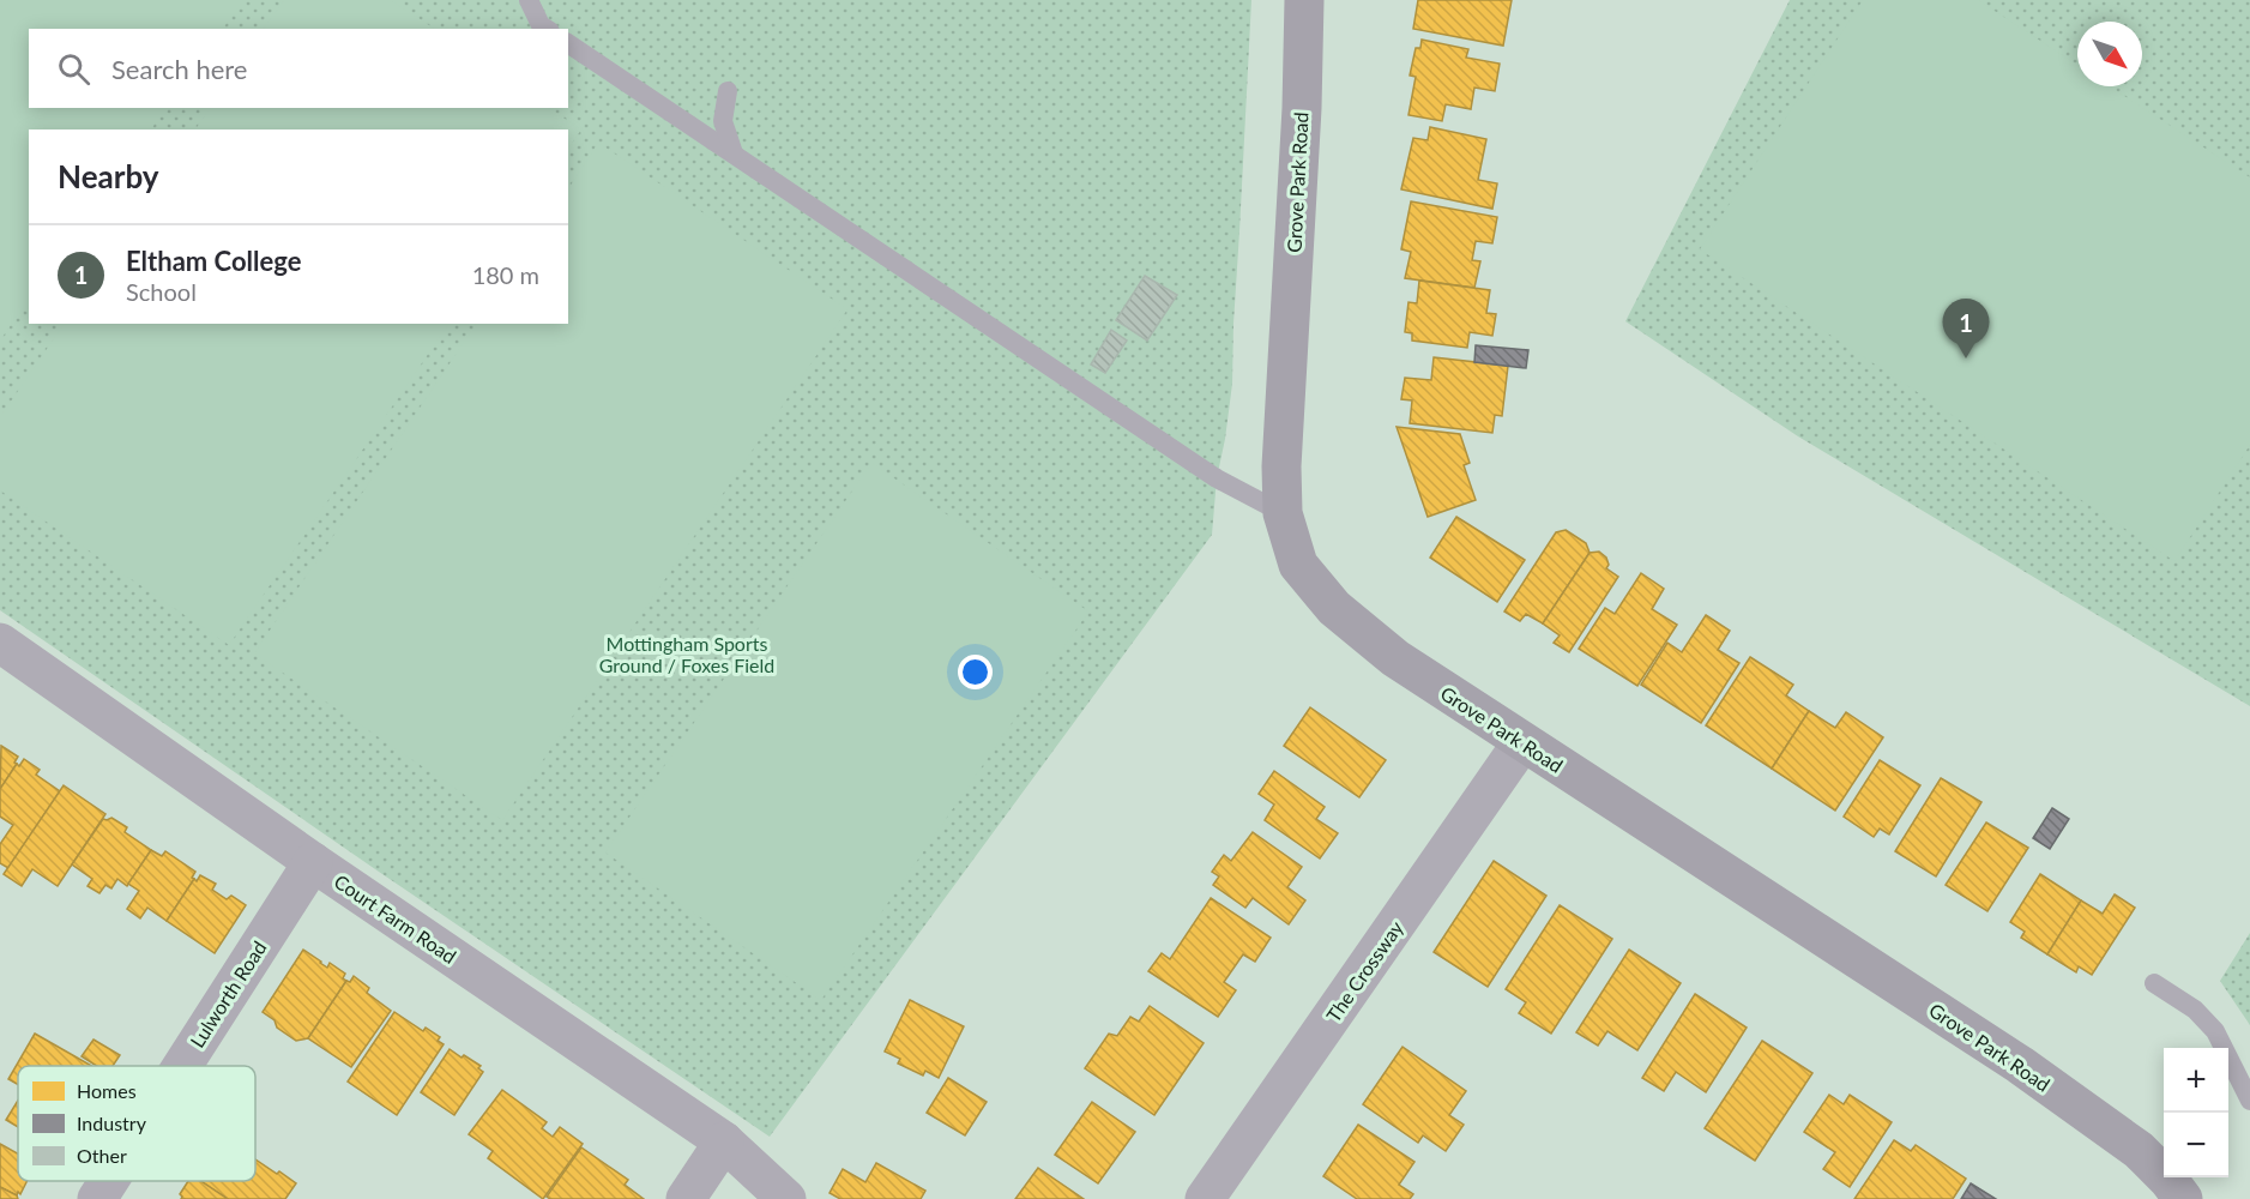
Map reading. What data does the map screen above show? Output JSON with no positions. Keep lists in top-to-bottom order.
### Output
{
  "streets": {
    "main road": ["Grove Park Road"],
    "street": ["Court Farm Road", "The Crossway", "Lulworth Road"]
  },
  "crossings": [
    ["Grove Park Road", "The Crossway"],
    ["Court Farm Road", "Lulworth Road"]
  ],
  "parks": ["Mottingham Sports Ground / Foxes Field"],
  "legend": ["Homes", "Industry", "Other"],
  "north": "bottom right",
  "page": {
    "search": "Search here",
    "heading": "Nearby",
    "list": [
      {
        "mark": "1",
        "name": "Eltham College",
        "note": "School",
        "value": "180 m"
      }
    ],
    "pins": "1",
    "map_buttons": ["+", "−"]
  }
}
